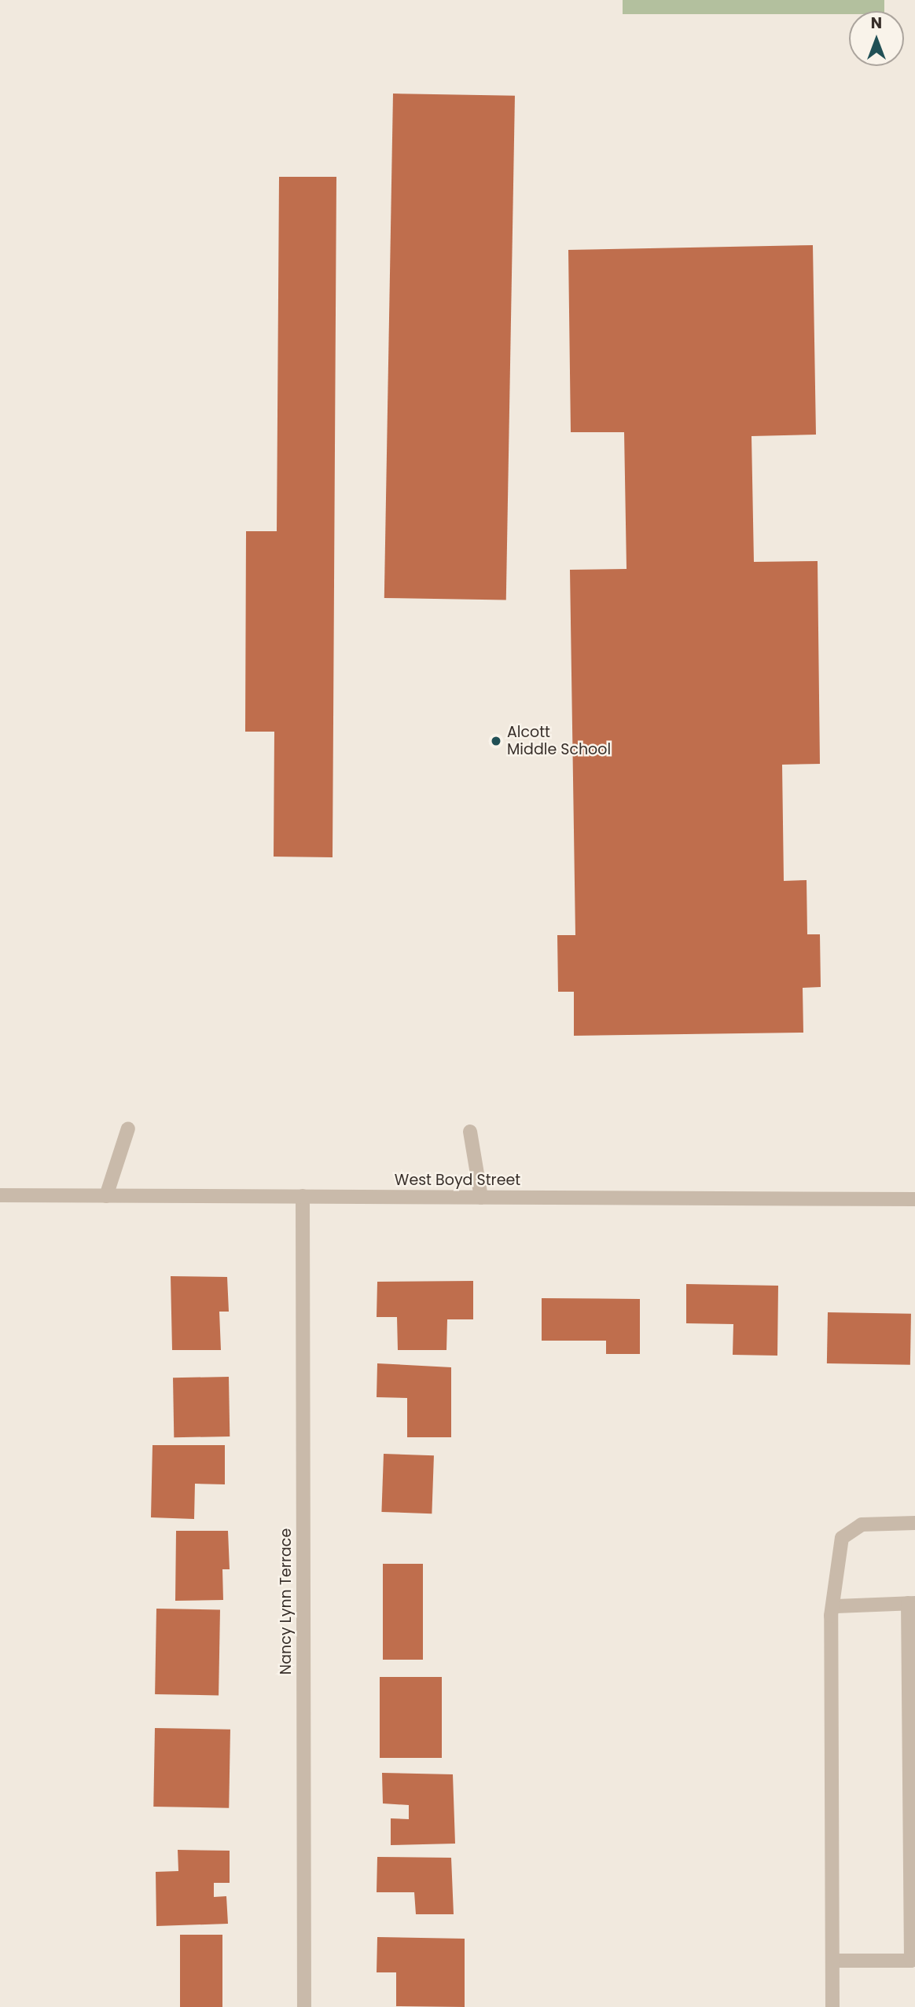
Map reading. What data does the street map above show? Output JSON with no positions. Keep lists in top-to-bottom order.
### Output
{
  "streets": {
    "street": ["West Boyd Street", "Nancy Lynn Terrace"]
  },
  "crossings": [
    ["West Boyd Street", "Nancy Lynn Terrace"]
  ],
  "places": ["Alcott Middle School"],
  "north": "top"
}
